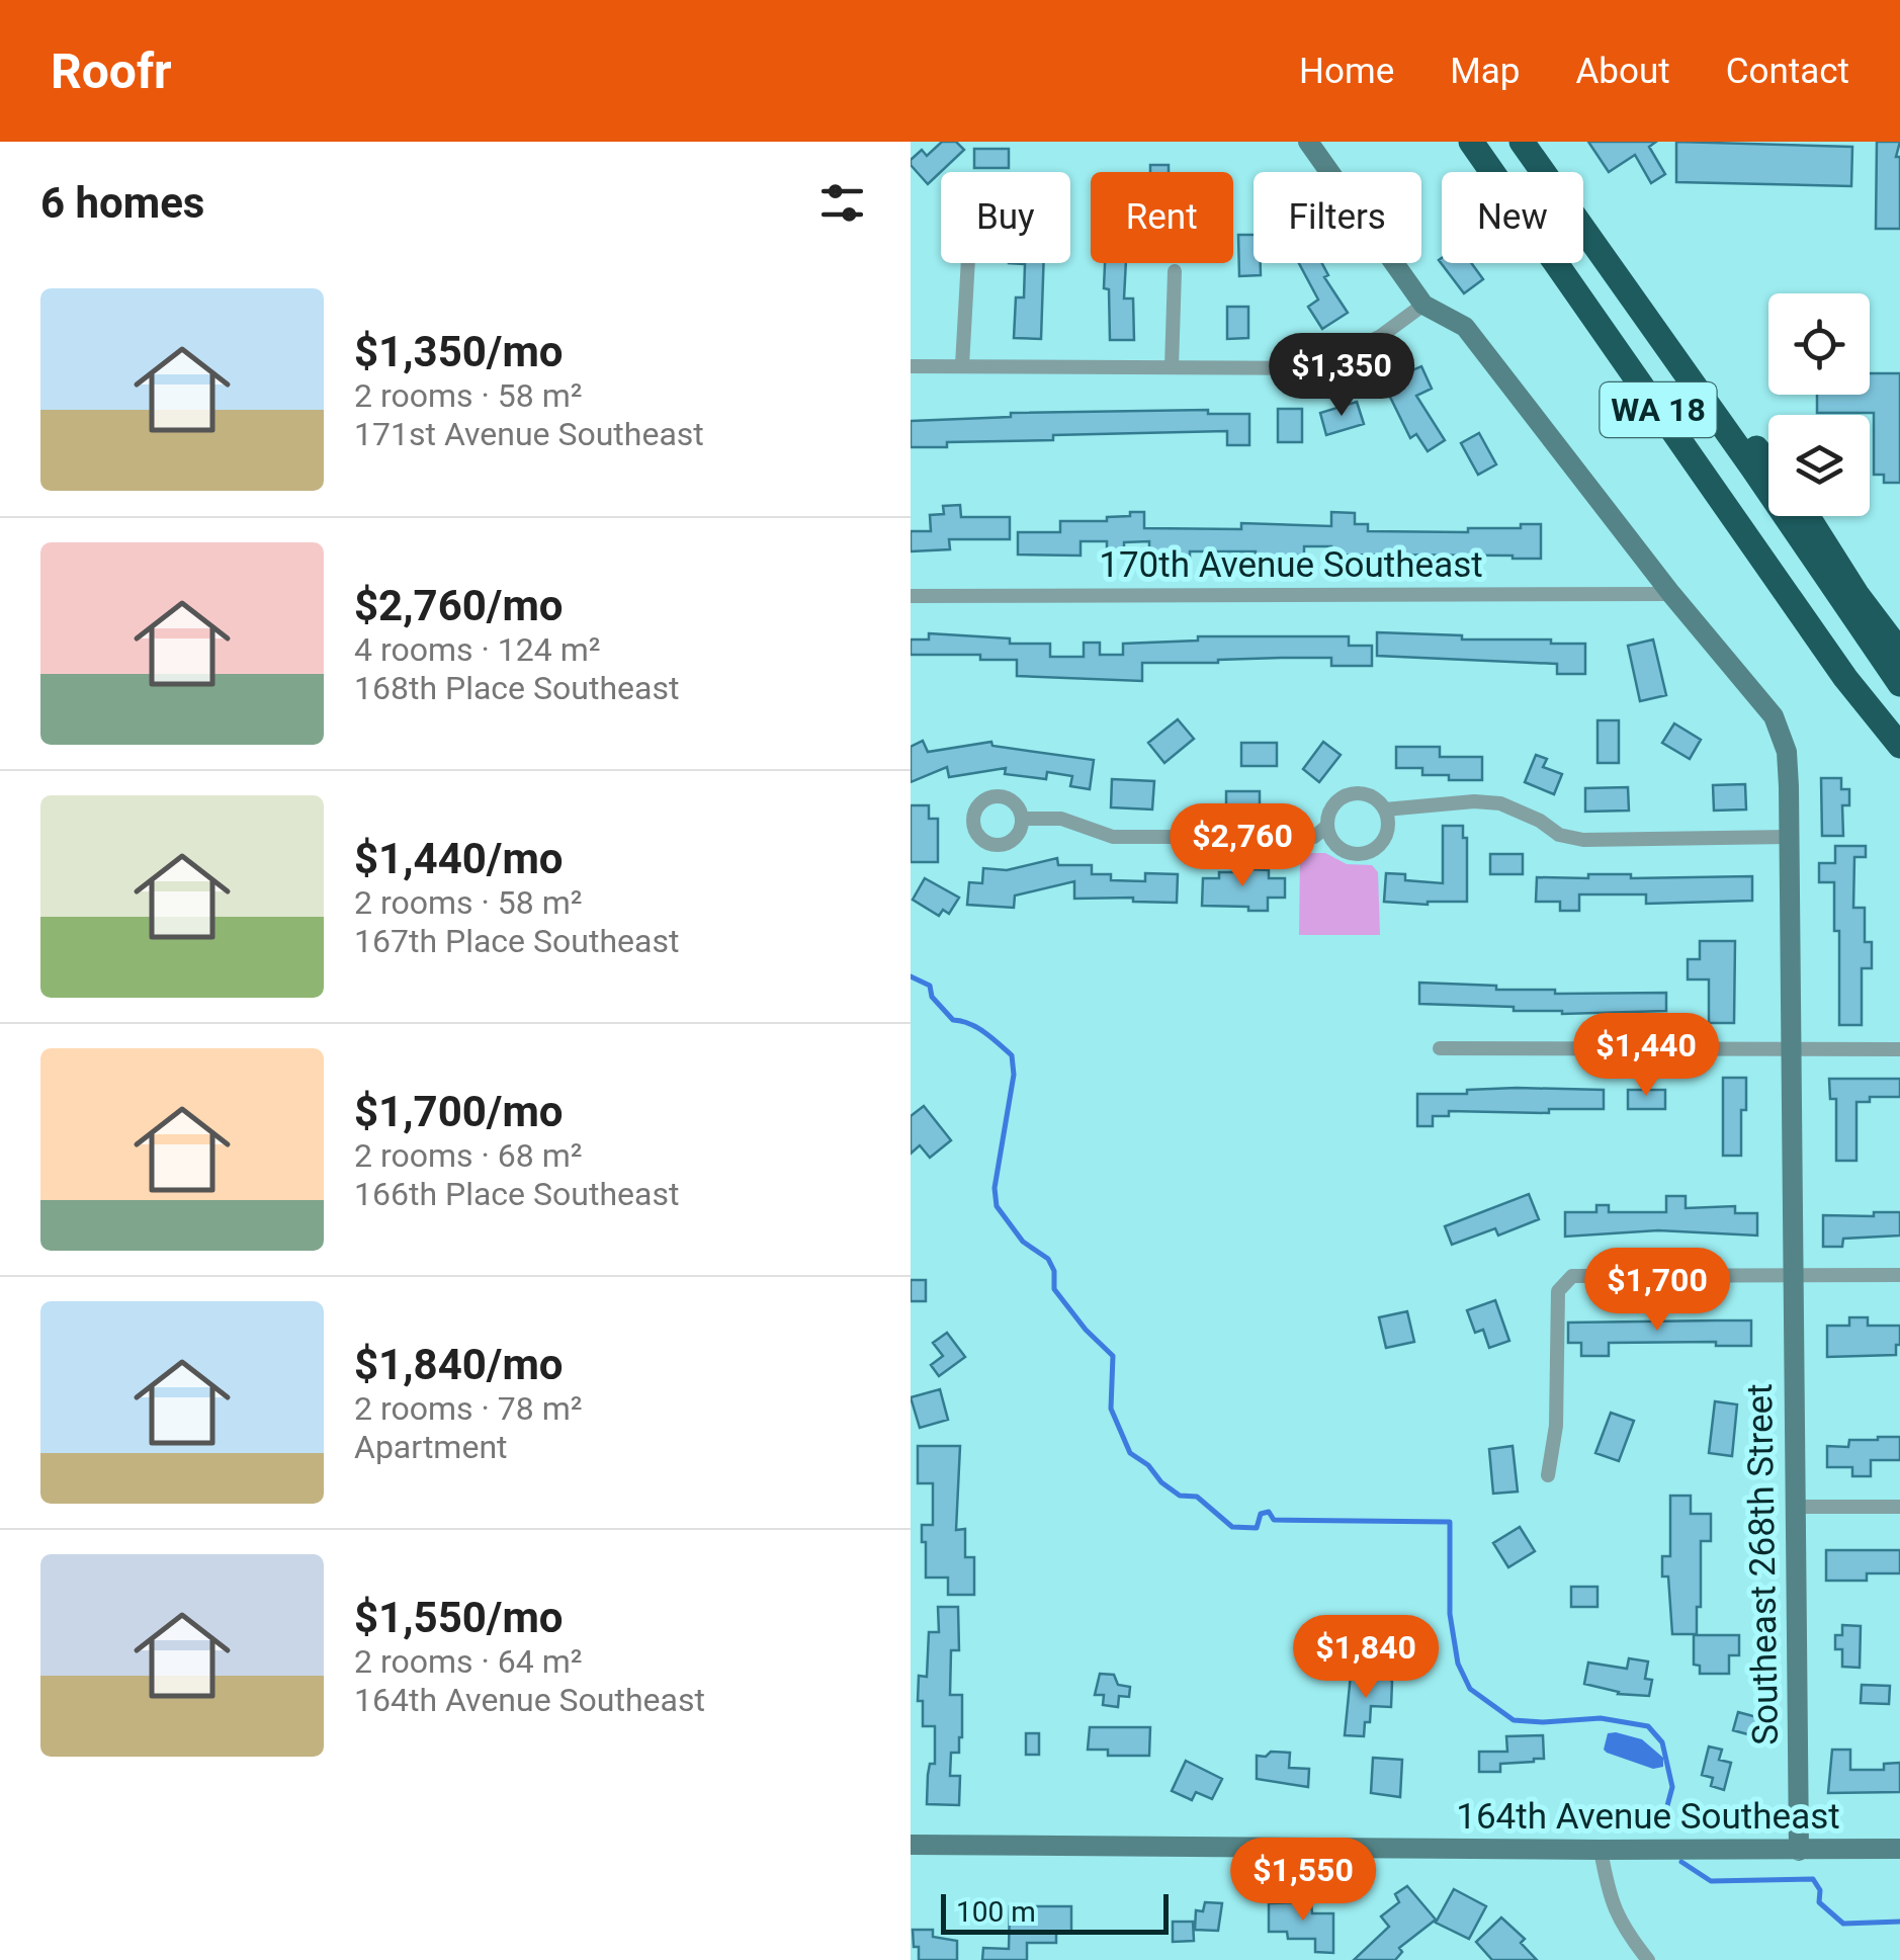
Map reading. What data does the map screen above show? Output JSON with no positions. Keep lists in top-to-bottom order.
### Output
{
  "streets": {
    "highway": ["WA 18"],
    "street": ["170th Avenue Southeast", "Southeast 268th Street", "164th Avenue Southeast"]
  },
  "crossings": [
    ["170th Avenue Southeast", "Southeast 268th Street"],
    ["Southeast 268th Street", "164th Avenue Southeast"]
  ],
  "scale_bar": "100 m",
  "page": {
    "header": "Roofr",
    "nav": [
      "Home",
      "Map",
      "About",
      "Contact"
    ],
    "heading": "6 homes",
    "chip": [
      "Buy",
      "Rent",
      "Filters",
      "New"
    ],
    "list": [
      {
        "name": "$1,350/mo",
        "note": "2 rooms · 58 m² · 171st Avenue Southeast"
      },
      {
        "name": "$2,760/mo",
        "note": "4 rooms · 124 m² · 168th Place Southeast"
      },
      {
        "name": "$1,440/mo",
        "note": "2 rooms · 58 m² · 167th Place Southeast"
      },
      {
        "name": "$1,700/mo",
        "note": "2 rooms · 68 m² · 166th Place Southeast"
      },
      {
        "name": "$1,840/mo",
        "note": "2 rooms · 78 m² · Apartment"
      },
      {
        "name": "$1,550/mo",
        "note": "2 rooms · 64 m² · 164th Avenue Southeast"
      }
    ],
    "price": [
      "$1,350",
      "$2,760",
      "$1,440",
      "$1,700",
      "$1,840",
      "$1,550"
    ],
    "scale": "100 m"
  }
}
